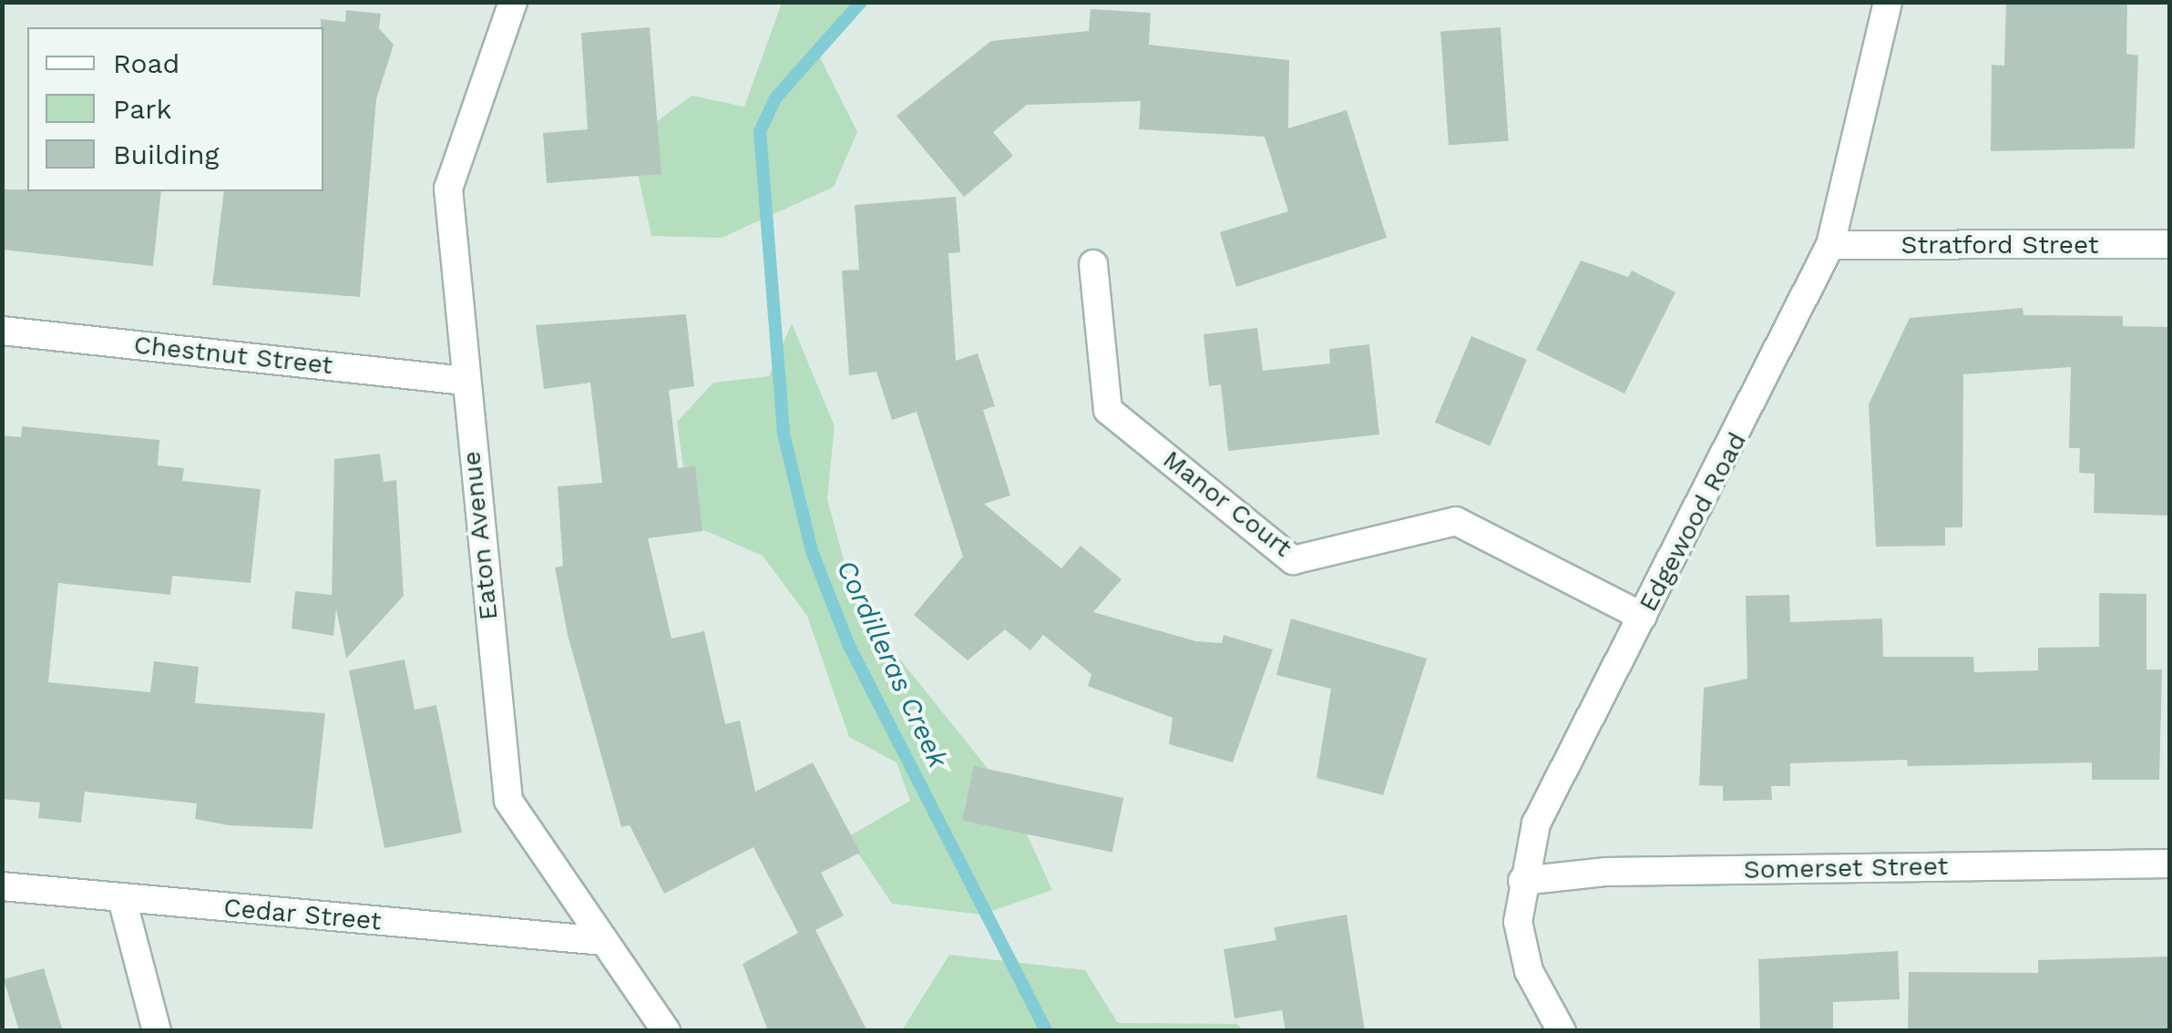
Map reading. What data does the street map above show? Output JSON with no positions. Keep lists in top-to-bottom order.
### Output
{
  "streets": {
    "street": [
      "Stratford Street",
      "Chestnut Street",
      "Manor Court",
      "Edgewood Road",
      "Eaton Avenue",
      "Somerset Street",
      "Cedar Street"
    ]
  },
  "crossings": [
    ["Stratford Street", "Edgewood Road"],
    ["Chestnut Street", "Eaton Avenue"],
    ["Manor Court", "Edgewood Road"],
    ["Edgewood Road", "Somerset Street"],
    ["Eaton Avenue", "Cedar Street"]
  ],
  "water": ["Cordilleras Creek"],
  "legend": ["Road", "Park", "Building"]
}
